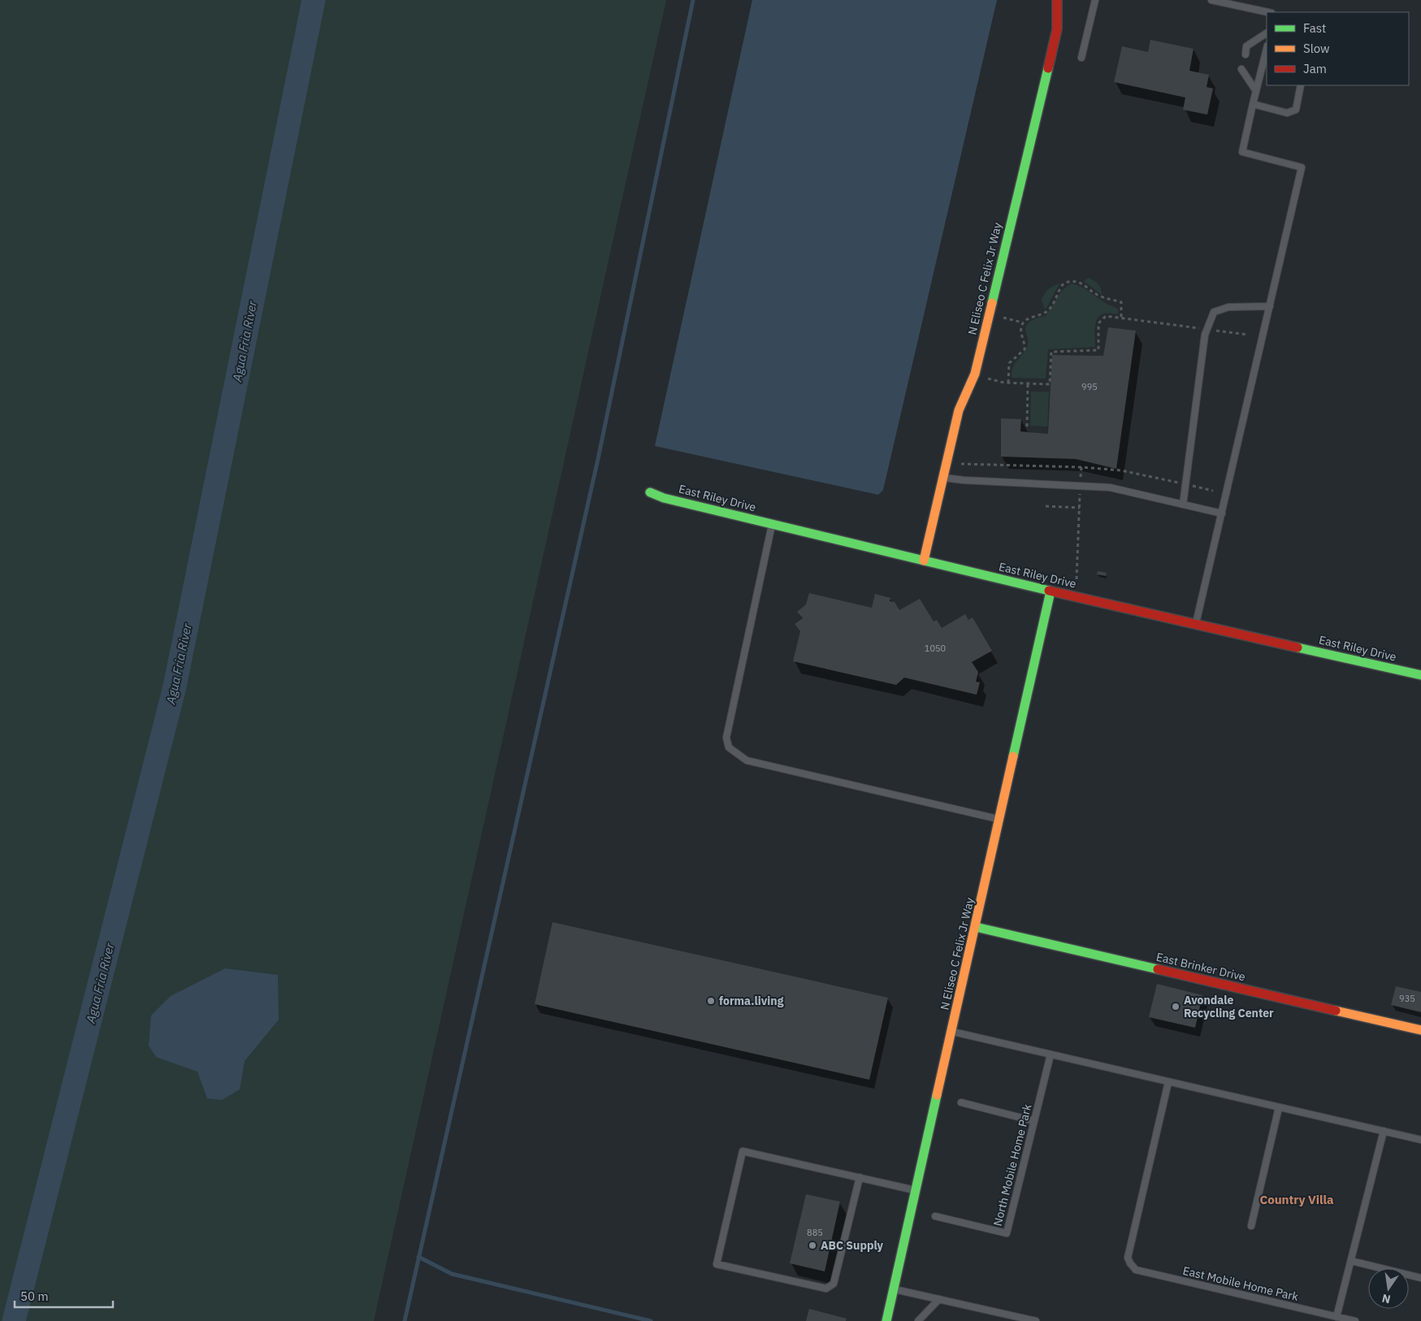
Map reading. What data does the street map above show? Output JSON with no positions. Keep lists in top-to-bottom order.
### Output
{
  "streets": {
    "street": ["N Eliseo C Felix Jr Way", "East Riley Drive", "East Brinker Drive"],
    "lane": ["North Mobile Home Park", "East Mobile Home Park"]
  },
  "crossings": [
    ["N Eliseo C Felix Jr Way", "East Riley Drive"],
    ["N Eliseo C Felix Jr Way", "East Brinker Drive"]
  ],
  "districts": ["Country Villa"],
  "water": ["Agua Fria River"],
  "places": ["forma.living", "Avondale Recycling Center", "ABC Supply"],
  "house_numbers": [
    "995",
    "1050",
    "935",
    "885"
  ],
  "legend": ["Fast", "Slow", "Jam"],
  "scale_bar": "50 m",
  "north": "bottom"
}
